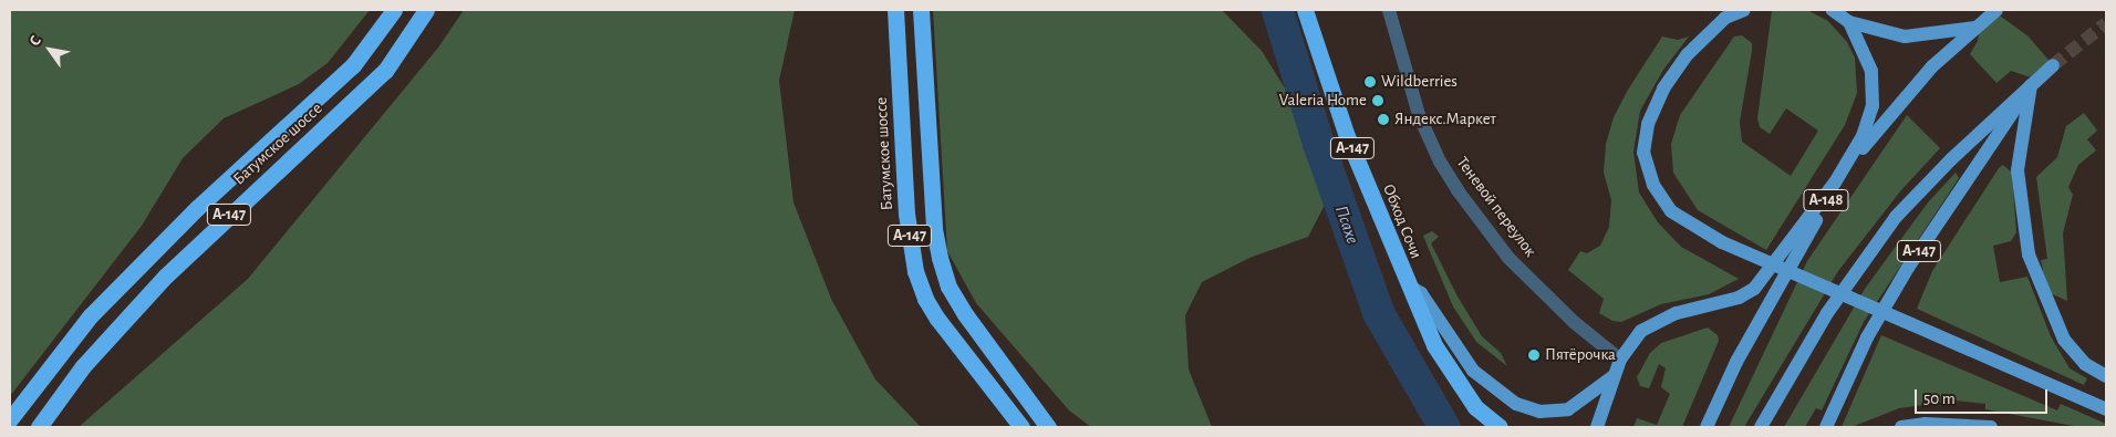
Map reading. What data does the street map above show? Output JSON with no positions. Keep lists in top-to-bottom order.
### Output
{
  "streets": {
    "highway": ["Батумское шоссе", "А-147", "Обход Сочи"],
    "main road": ["А-148"],
    "street": ["Теневой переулок"]
  },
  "water": ["Псахе"],
  "places": [
    "Wildberries",
    "Valeria Home",
    "Яндекс.Маркет",
    "Пятёрочка"
  ],
  "scale_bar": "50 m",
  "north": "top left"
}
